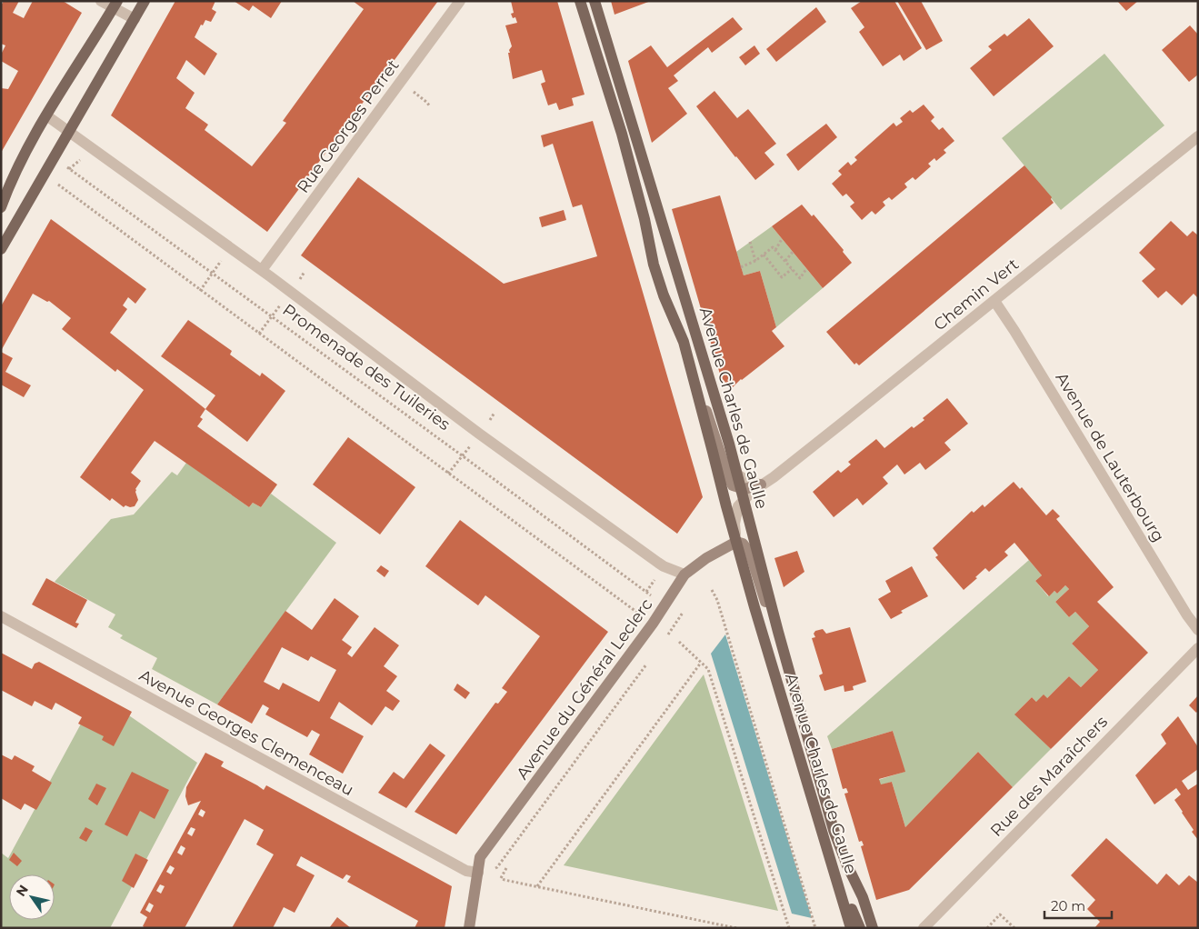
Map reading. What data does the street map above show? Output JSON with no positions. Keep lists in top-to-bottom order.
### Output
{
  "streets": {
    "main road": ["Avenue Charles de Gaulle"],
    "street": [
      "Rue Georges Perret",
      "Chemin Vert",
      "Promenade des Tuileries",
      "Avenue de Lauterbourg",
      "Avenue du Général Leclerc",
      "Avenue Georges Clemenceau",
      "Rue des Maraîchers"
    ]
  },
  "crossings": [
    ["Rue Georges Perret", "Promenade des Tuileries"],
    ["Chemin Vert", "Avenue Charles de Gaulle"],
    ["Chemin Vert", "Avenue de Lauterbourg"],
    ["Promenade des Tuileries", "Avenue du Général Leclerc"],
    ["Avenue Charles de Gaulle", "Avenue du Général Leclerc"],
    ["Avenue du Général Leclerc", "Avenue Georges Clemenceau"]
  ],
  "scale_bar": "20 m",
  "north": "top left"
}
